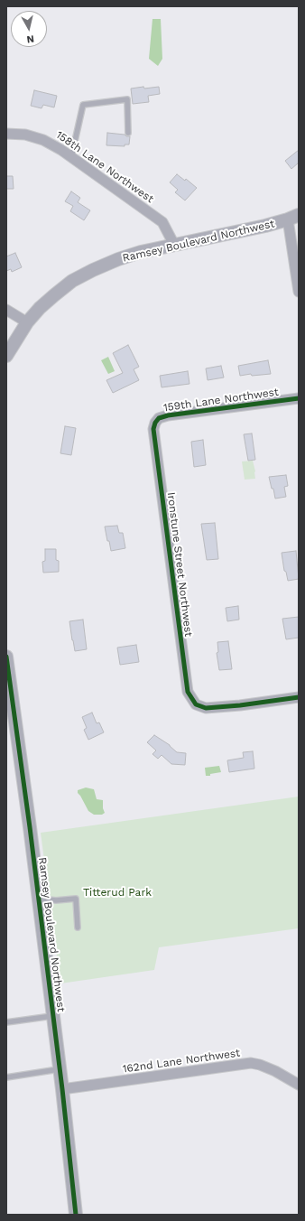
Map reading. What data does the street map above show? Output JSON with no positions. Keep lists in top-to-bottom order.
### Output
{
  "streets": {
    "street": [
      "158th Lane Northwest",
      "Ramsey Boulevard Northwest",
      "159th Lane Northwest",
      "Ironstune Street Northwest",
      "162nd Lane Northwest"
    ]
  },
  "crossings": [
    ["158th Lane Northwest", "Ramsey Boulevard Northwest"],
    ["Ramsey Boulevard Northwest", "162nd Lane Northwest"],
    ["159th Lane Northwest", "Ironstune Street Northwest"]
  ],
  "parks": ["Titterud Park"],
  "north": "bottom"
}
